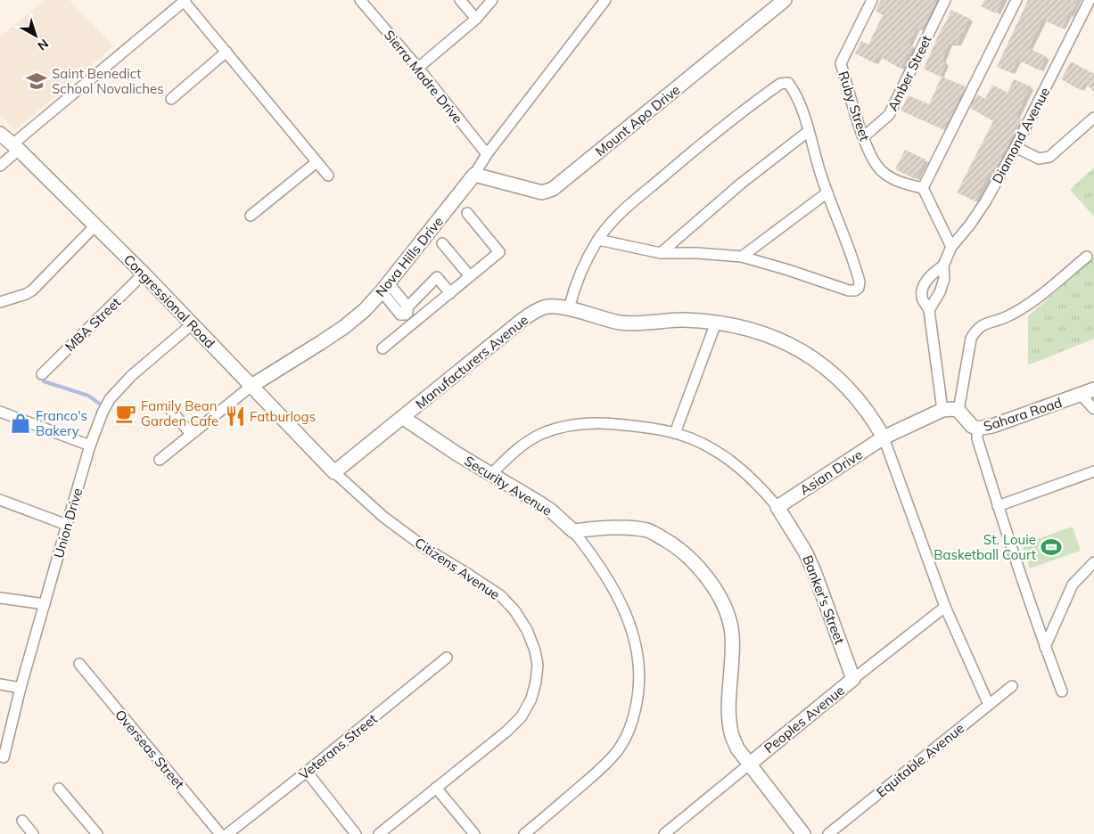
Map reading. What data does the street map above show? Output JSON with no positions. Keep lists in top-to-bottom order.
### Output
{
  "streets": {
    "street": [
      "Amber Street",
      "Sierra Madre Drive",
      "Ruby Street",
      "Mount Apo Drive",
      "Diamond Avenue",
      "Nova Hills Drive",
      "Congressional Road",
      "MBA Street",
      "Manufacturers Avenue",
      "Sahara Road",
      "Asian Drive",
      "Security Avenue",
      "Union Drive",
      "Citizens Avenue",
      "Banker's Street",
      "Peoples Avenue",
      "Veterans Street",
      "Overseas Street",
      "Equitable Avenue"
    ]
  },
  "crossings": [
    ["Amber Street", "Ruby Street"],
    ["Sierra Madre Drive", "Nova Hills Drive"],
    ["Mount Apo Drive", "Nova Hills Drive"],
    ["Nova Hills Drive", "Congressional Road"],
    ["Congressional Road", "MBA Street"],
    ["Congressional Road", "Manufacturers Avenue"],
    ["Congressional Road", "Union Drive"],
    ["Congressional Road", "Citizens Avenue"],
    ["Manufacturers Avenue", "Asian Drive"],
    ["Manufacturers Avenue", "Security Avenue"],
    ["Manufacturers Avenue", "Citizens Avenue"],
    ["Manufacturers Avenue", "Peoples Avenue"],
    ["Manufacturers Avenue", "Equitable Avenue"],
    ["Asian Drive", "Banker's Street"],
    ["Security Avenue", "Banker's Street"],
    ["Banker's Street", "Peoples Avenue"]
  ],
  "places": {
    "school or university": ["Saint Benedict School Novaliches"],
    "cafe": ["Family Bean Garden Cafe"],
    "restaurant": ["Fatburlogs"],
    "shop": ["Franco's Bakery"],
    "sports": ["St. Louie Basketball Court"]
  },
  "north": "bottom right"
}
